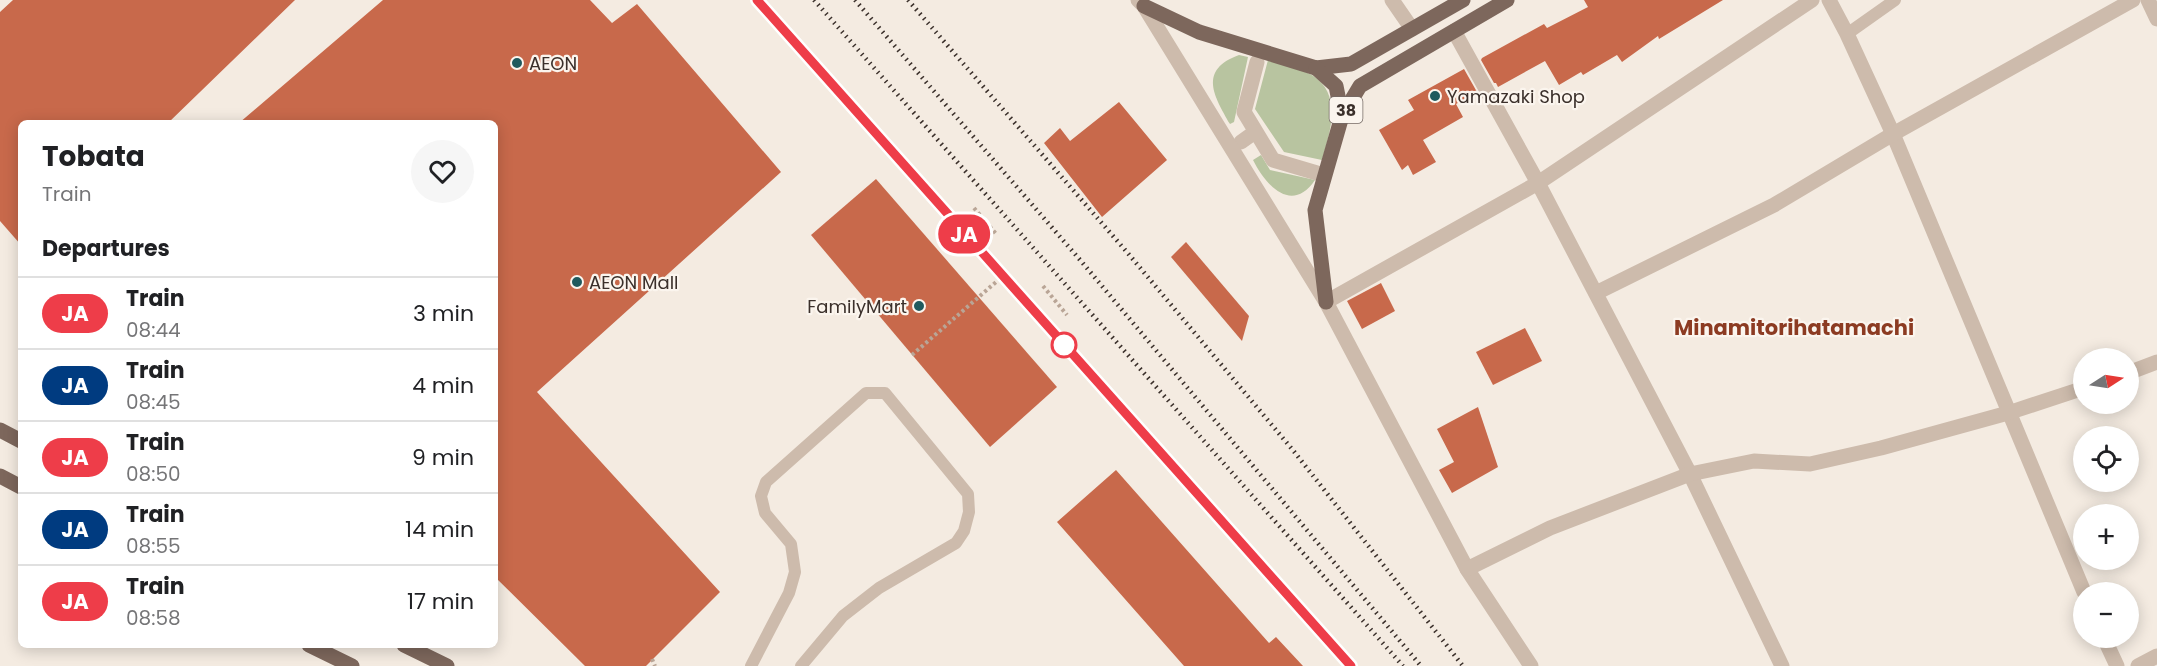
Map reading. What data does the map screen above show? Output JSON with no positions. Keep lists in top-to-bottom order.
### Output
{
  "streets": {
    "main road": ["38"]
  },
  "districts": ["Minamitorihatamachi"],
  "places": [
    "AEON",
    "Yamazaki Shop",
    "AEON Mall",
    "FamilyMart"
  ],
  "north": "right",
  "page": {
    "on_map": "JA",
    "heading": [
      ["Tobata", "Train"],
      "Departures"
    ],
    "list": [
      {
        "mark": "JA",
        "name": "Train",
        "note": "08:44",
        "value": "3 min"
      },
      {
        "mark": "JA",
        "name": "Train",
        "note": "08:45",
        "value": "4 min"
      },
      {
        "mark": "JA",
        "name": "Train",
        "note": "08:50",
        "value": "9 min"
      },
      {
        "mark": "JA",
        "name": "Train",
        "note": "08:55",
        "value": "14 min"
      },
      {
        "mark": "JA",
        "name": "Train",
        "note": "08:58",
        "value": "17 min"
      }
    ],
    "map_buttons": ["+", "−"]
  }
}
